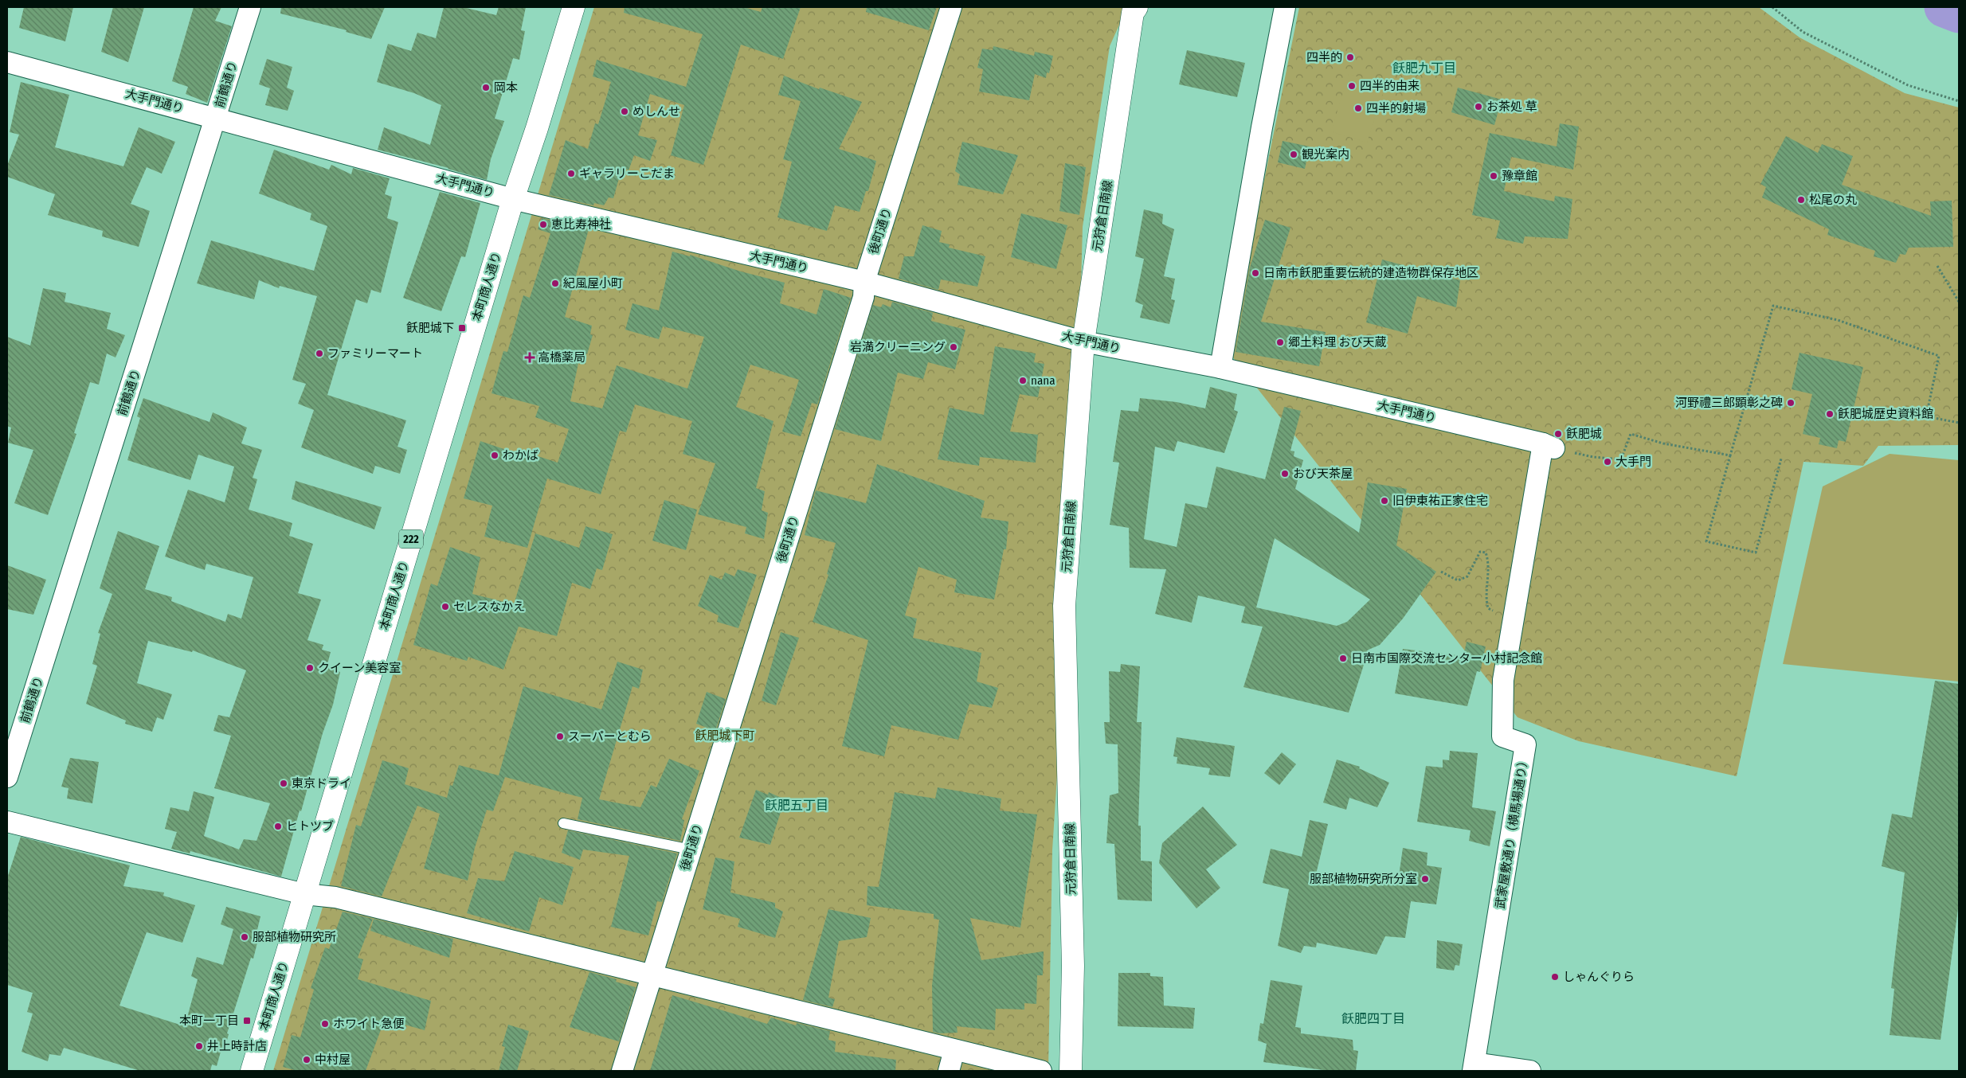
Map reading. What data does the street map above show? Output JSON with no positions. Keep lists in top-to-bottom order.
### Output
{
  "streets": {
    "main road": ["元狩倉日南線", "本町商人通り", "222"],
    "street": [
      "前鶴通り",
      "大手門通り",
      "後町通り",
      "武家屋敷通り（横馬場通り）"
    ]
  },
  "crossings": [
    ["前鶴通り", "大手門通り"],
    ["大手門通り", "元狩倉日南線"],
    ["大手門通り", "後町通り"],
    ["大手門通り", "本町商人通り"],
    ["大手門通り", "武家屋敷通り（横馬場通り）"]
  ],
  "districts": ["飫肥九丁目", "飫肥五丁目", "飫肥四丁目"],
  "parks": ["飫肥城下町"],
  "places": {
    "other": [
      "四半的",
      "四半的由来",
      "岡本",
      "お茶処 草",
      "四半的射場",
      "めしんせ",
      "観光案内",
      "ギャラリーこだま",
      "豫章館",
      "松尾の丸",
      "恵比寿神社",
      "日南市飫肥重要伝統的建造物群保存地区",
      "紀風屋小町",
      "郷土料理 おび天蔵",
      "岩満クリーニング",
      "ファミリーマート",
      "nana",
      "河野禮三郎顕彰之碑",
      "飫肥城歴史資料館",
      "飫肥城",
      "わかば",
      "大手門",
      "おび天茶屋",
      "旧伊東祐正家住宅",
      "セレスなかえ",
      "日南市国際交流センター小村記念館",
      "クイーン美容室",
      "スーパーとむら",
      "東京ドライ",
      "ヒトツブ",
      "服部植物研究所分室",
      "服部植物研究所",
      "しゃんぐりら",
      "ホワイト急便",
      "井上時計店",
      "中村屋"
    ],
    "transit": ["飫肥城下", "本町一丁目"],
    "health": ["高橋薬局"]
  }
}
